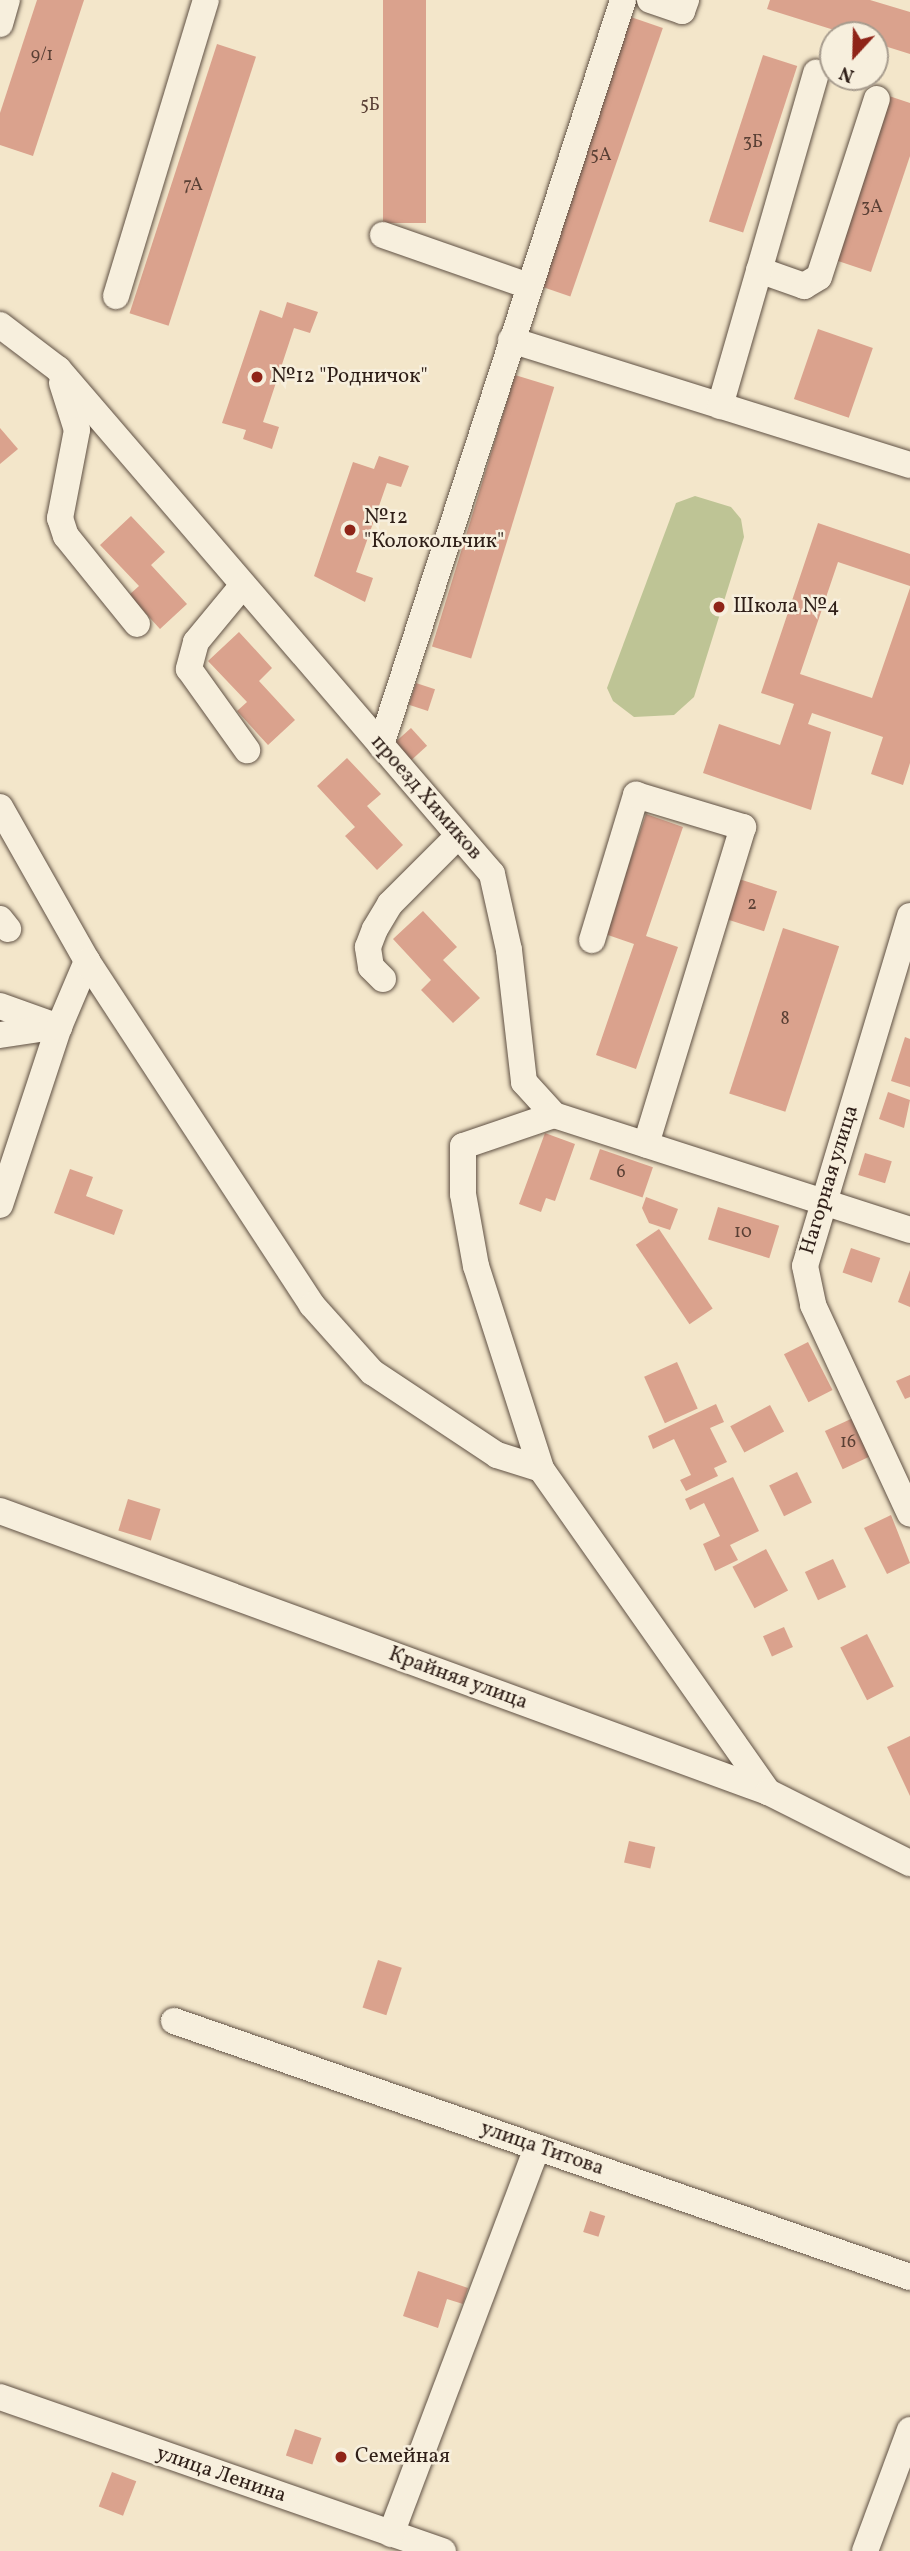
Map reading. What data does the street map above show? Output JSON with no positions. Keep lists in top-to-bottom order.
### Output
{
  "streets": {
    "street": [
      "проезд Химиков",
      "Нагорная улица",
      "Крайняя улица",
      "улица Титова",
      "улица Ленина"
    ]
  },
  "places": [
    "№12 \"Родничок\"",
    "№12 \"Колокольчик\"",
    "Школа №4",
    "Семейная"
  ],
  "house_numbers": [
    "9/1",
    "5Б",
    "3Б",
    "5А",
    "7А",
    "3А",
    "2",
    "8",
    "6",
    "10",
    "16"
  ],
  "north": "bottom"
}
